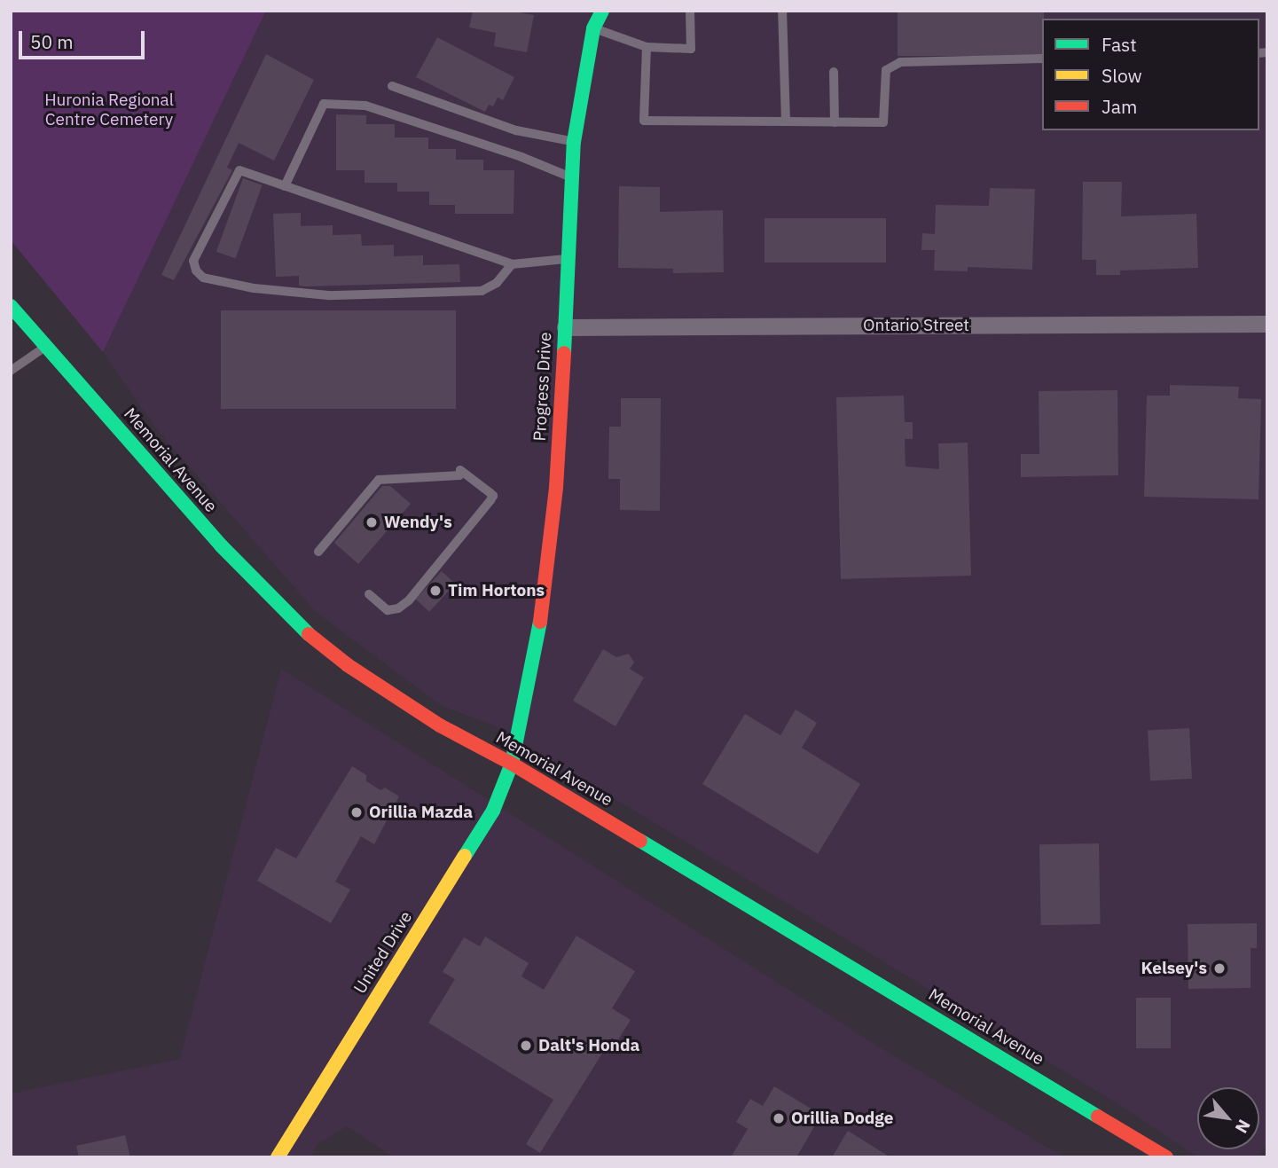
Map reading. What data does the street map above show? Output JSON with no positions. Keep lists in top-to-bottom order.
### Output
{
  "streets": {
    "main road": ["Progress Drive", "Memorial Avenue", "United Drive"],
    "street": ["Ontario Street"]
  },
  "crossings": [
    ["Ontario Street", "Progress Drive"],
    ["Progress Drive", "Memorial Avenue"],
    ["Progress Drive", "United Drive"],
    ["Memorial Avenue", "United Drive"]
  ],
  "parks": ["Huronia Regional Centre Cemetery"],
  "places": [
    "Wendy's",
    "Tim Hortons",
    "Orillia Mazda",
    "Kelsey's",
    "Dalt's Honda",
    "Orillia Dodge"
  ],
  "legend": ["Fast", "Slow", "Jam"],
  "scale_bar": "50 m",
  "north": "bottom right"
}
